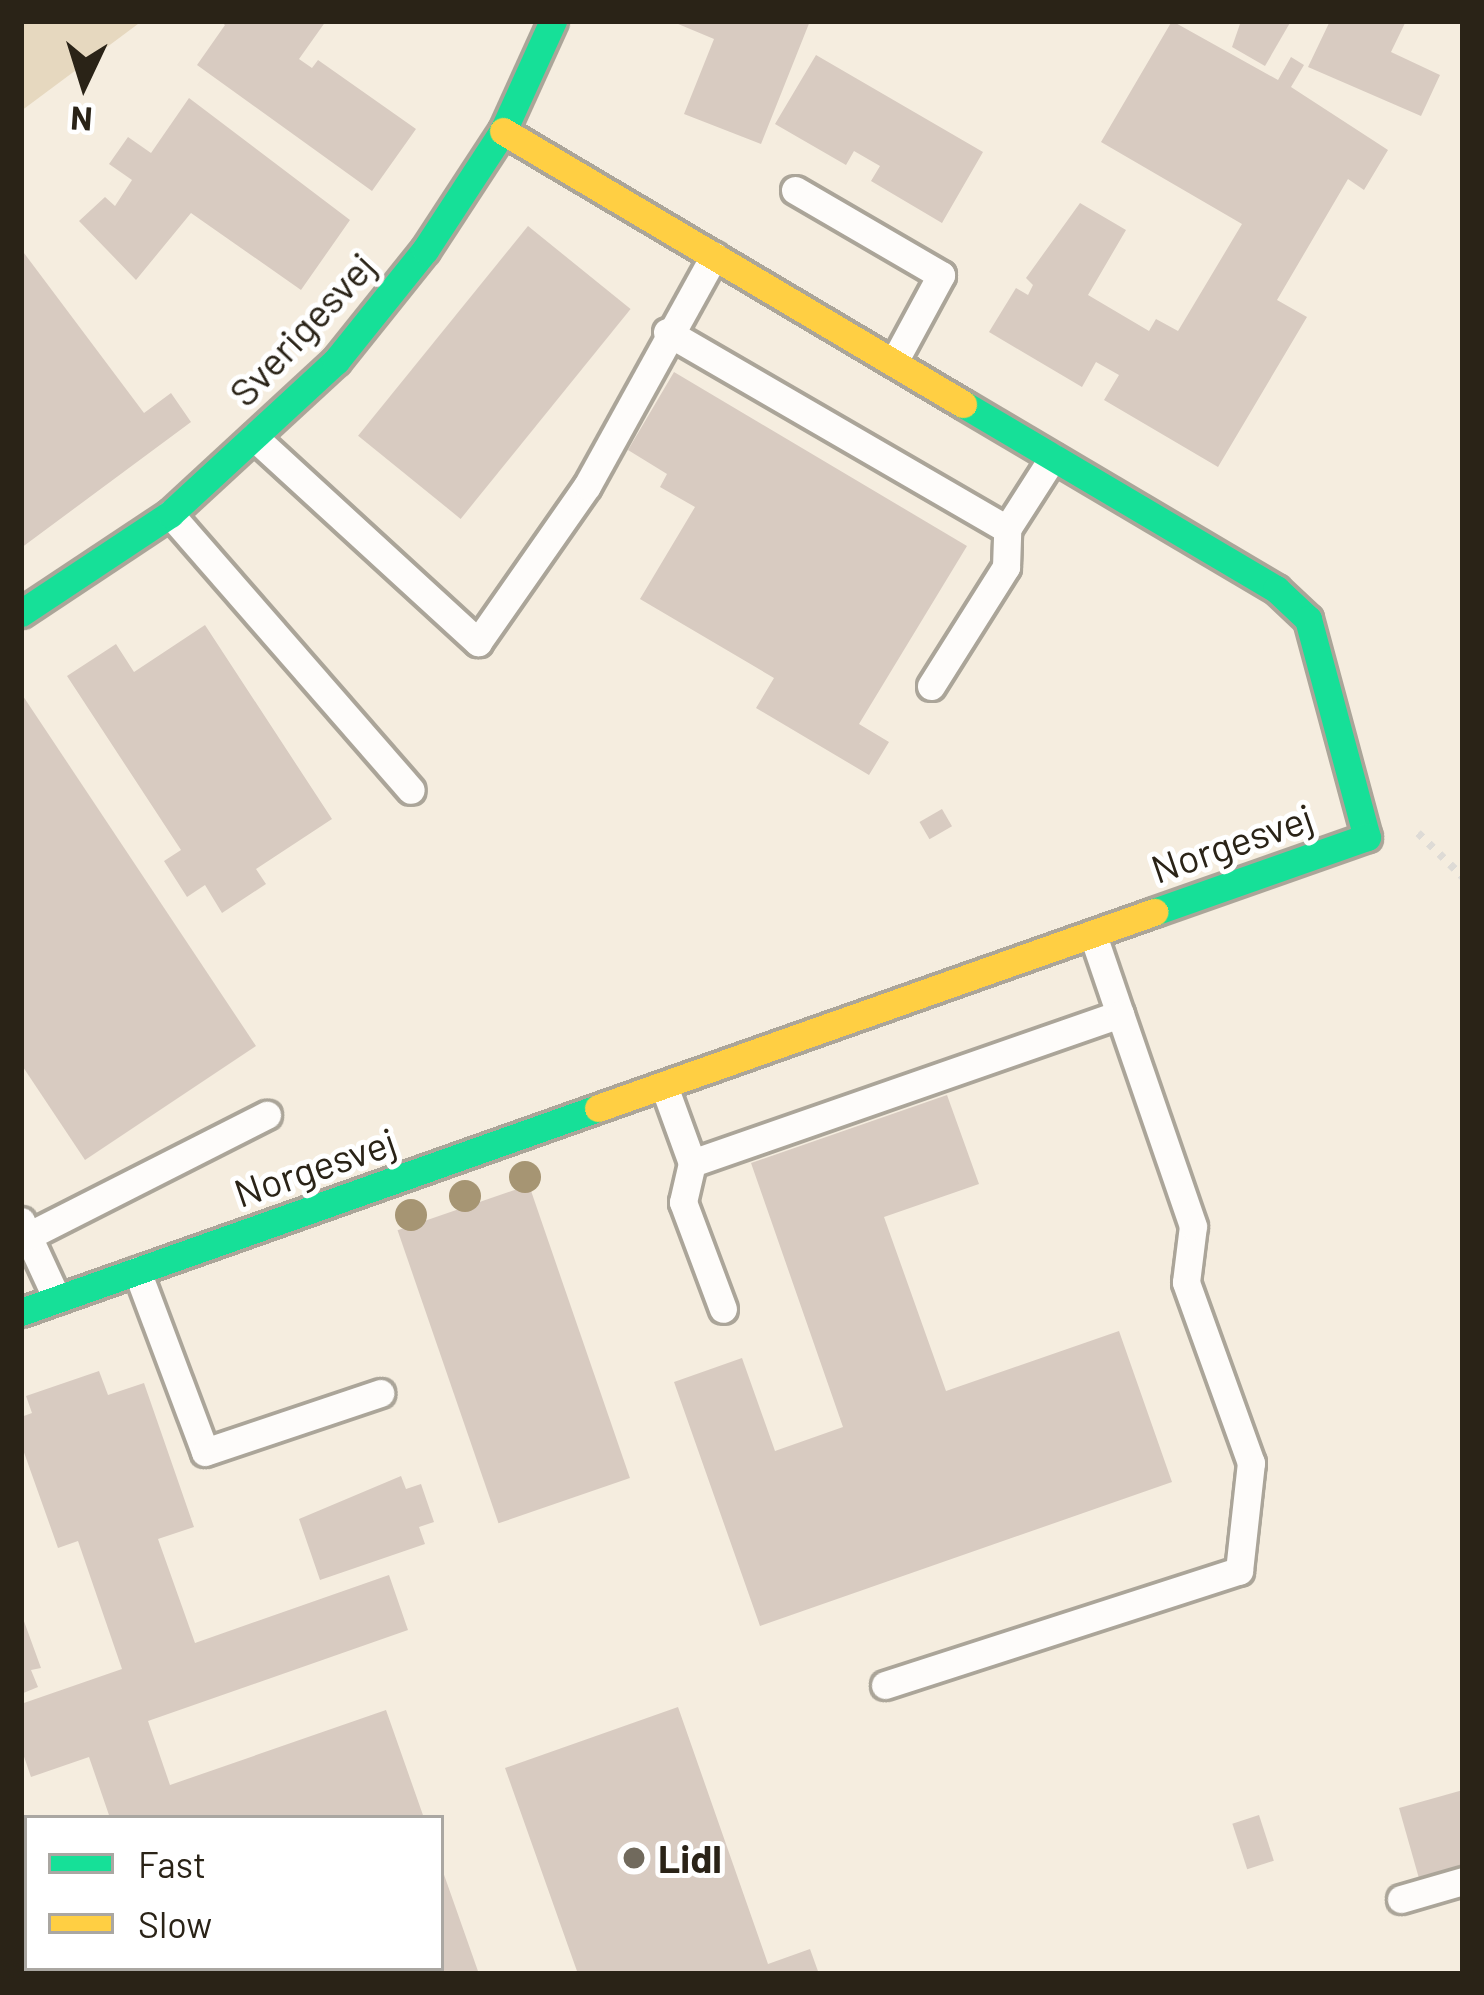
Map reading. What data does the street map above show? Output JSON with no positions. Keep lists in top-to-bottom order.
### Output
{
  "streets": {
    "street": ["Sverigesvej", "Norgesvej"]
  },
  "crossings": [
    ["Sverigesvej", "Norgesvej"]
  ],
  "places": ["Lidl"],
  "legend": ["Fast", "Slow"],
  "north": "bottom"
}
